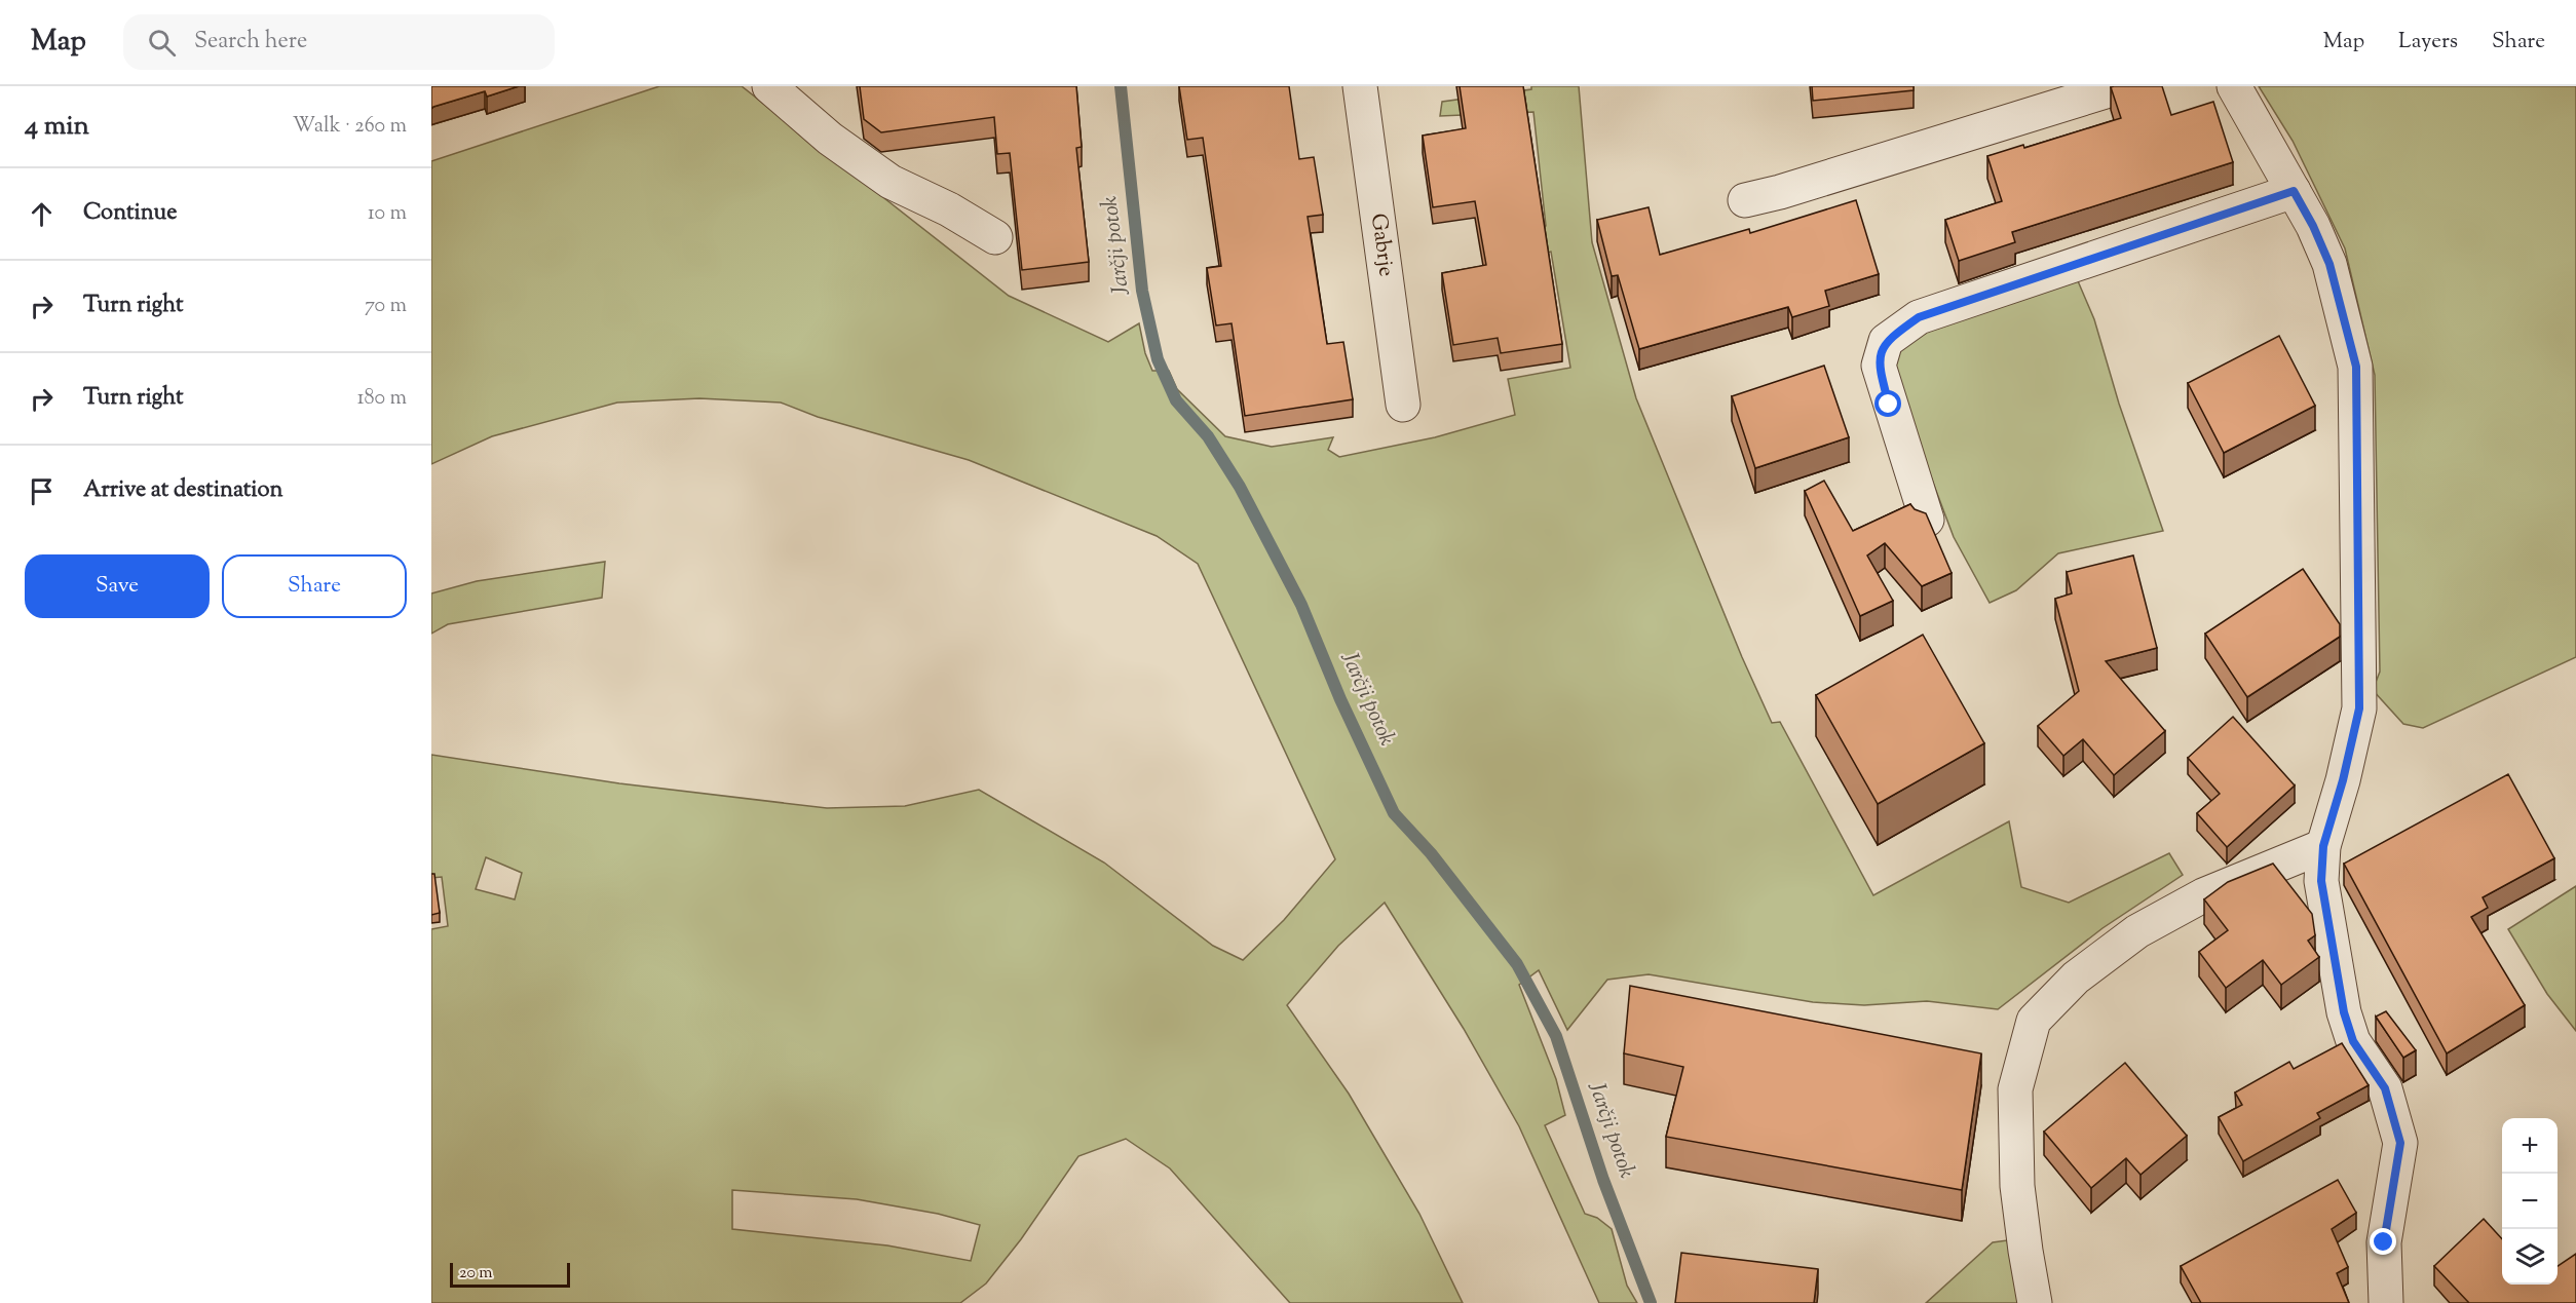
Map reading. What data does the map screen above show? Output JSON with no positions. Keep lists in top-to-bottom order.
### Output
{
  "streets": {
    "street": ["Gabrje"]
  },
  "water": ["Jarčji potok"],
  "scale_bar": "20 m",
  "page": {
    "header": "Map",
    "search": "Search here",
    "nav": ["Map", "Layers", "Share"],
    "heading": ["4 min", "Walk · 260 m"],
    "list": [
      ["Continue", "10 m"],
      ["Turn right", "70 m"],
      ["Turn right", "180 m"],
      "Arrive at destination"
    ],
    "buttons": ["Save", "Share"],
    "map_buttons": ["+", "−"],
    "scale": "20 m"
  }
}
